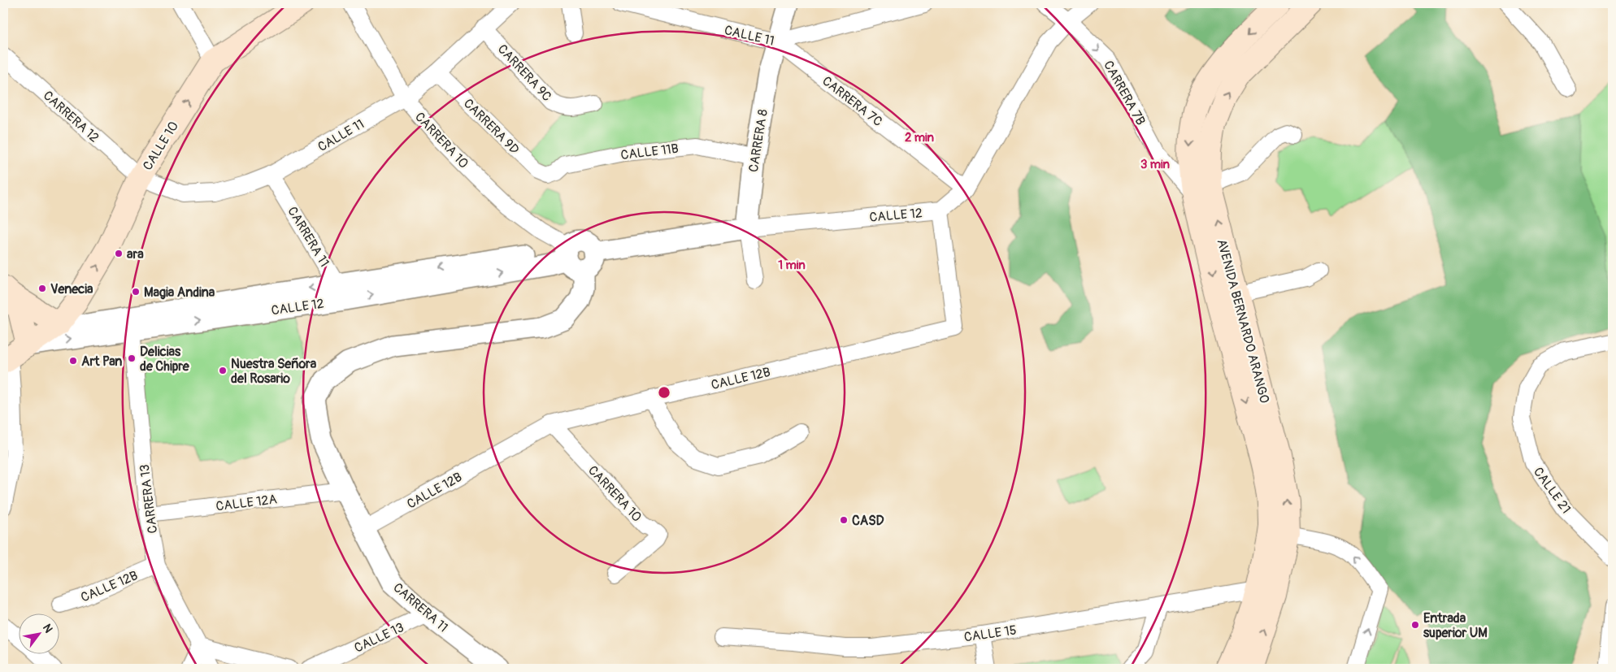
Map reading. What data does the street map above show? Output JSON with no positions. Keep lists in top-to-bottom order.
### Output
{
  "streets": {
    "main road": ["CALLE 10", "AVENIDA BERNARDO ARANGO"],
    "street": [
      "CALLE 11",
      "CARRERA 9C",
      "CARRERA 7B",
      "CARRERA 7C",
      "CARRERA 12",
      "CARRERA 9D",
      "CARRERA 10",
      "CARRERA 8",
      "CALLE 11B",
      "CALLE 12",
      "CARRERA 11",
      "CALLE 12B",
      "CALLE 21",
      "CARRERA 13",
      "CALLE 12A",
      "CALLE 15",
      "CALLE 13"
    ]
  },
  "crossings": [
    ["CALLE 11", "CARRERA 9C"],
    ["CALLE 11", "CARRERA 7C"],
    ["CALLE 11", "CARRERA 12"],
    ["CALLE 11", "CARRERA 9D"],
    ["CALLE 11", "CARRERA 10"],
    ["CALLE 11", "CARRERA 8"],
    ["CALLE 11", "CALLE 10"],
    ["CALLE 11", "CARRERA 11"],
    ["CARRERA 7B", "CALLE 12"],
    ["CARRERA 7B", "AVENIDA BERNARDO ARANGO"],
    ["CARRERA 7C", "CARRERA 8"],
    ["CARRERA 7C", "CALLE 12"],
    ["CARRERA 12", "CALLE 10"],
    ["CARRERA 9D", "CALLE 11B"],
    ["CARRERA 10", "CALLE 12"],
    ["CARRERA 10", "CALLE 12B"],
    ["CARRERA 8", "CALLE 11B"],
    ["CARRERA 8", "CALLE 12"],
    ["CALLE 10", "CALLE 12"],
    ["CALLE 12", "CARRERA 11"],
    ["CALLE 12", "CALLE 12B"],
    ["CALLE 12", "CARRERA 13"],
    ["CARRERA 11", "CALLE 12B"],
    ["CARRERA 11", "CALLE 13"],
    ["AVENIDA BERNARDO ARANGO", "CALLE 15"],
    ["CALLE 12B", "CARRERA 13"],
    ["CARRERA 13", "CALLE 12A"]
  ],
  "one_way": ["CARRERA 7B", "CALLE 10"],
  "places": [
    "ara",
    "Venecia",
    "Magia Andina",
    "Delicias de Chipre",
    "Art Pan",
    "Nuestra Señora del Rosario",
    "CASD",
    "Entrada superior UM"
  ],
  "north": "top right",
  "rings": ["2 min", "3 min", "1 min"]
}
